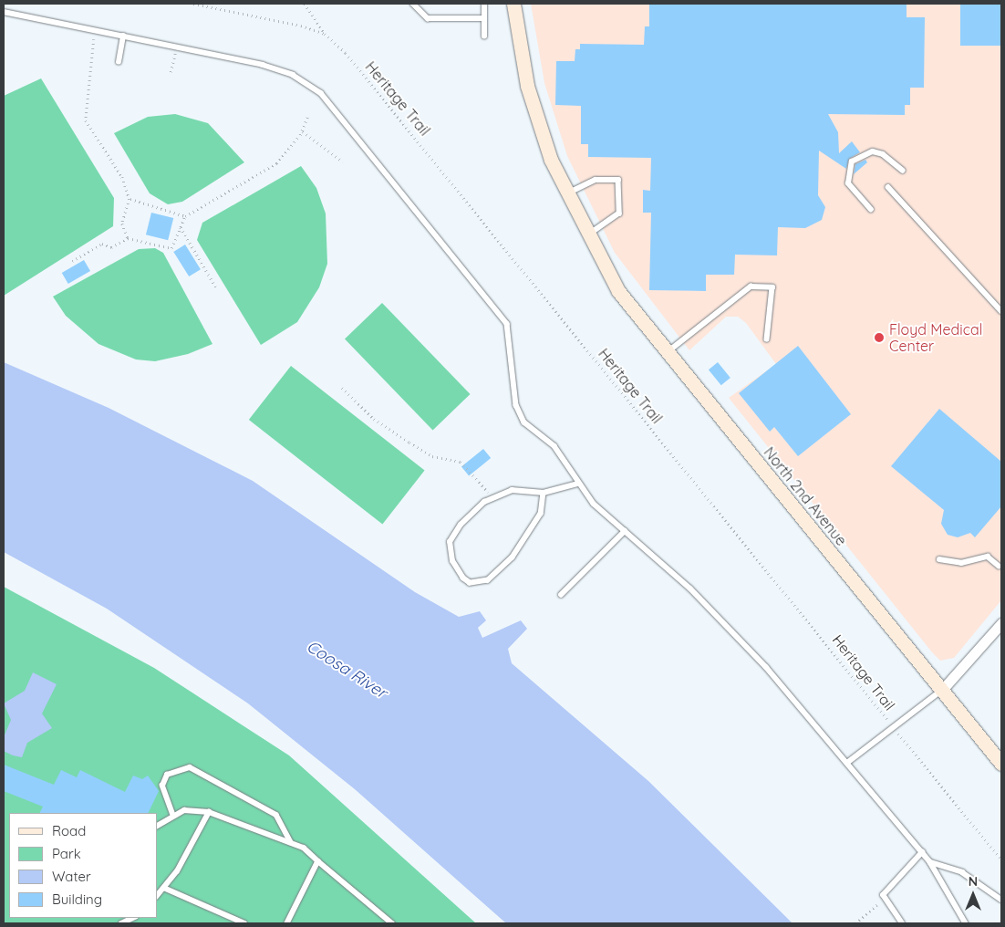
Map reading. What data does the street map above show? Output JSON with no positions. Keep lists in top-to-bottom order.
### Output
{
  "streets": {
    "main road": ["North 2nd Avenue"],
    "path": ["Heritage Trail"]
  },
  "water": ["Coosa River"],
  "places": ["Floyd Medical Center"],
  "legend": [
    "Road",
    "Park",
    "Water",
    "Building"
  ],
  "north": "top"
}
